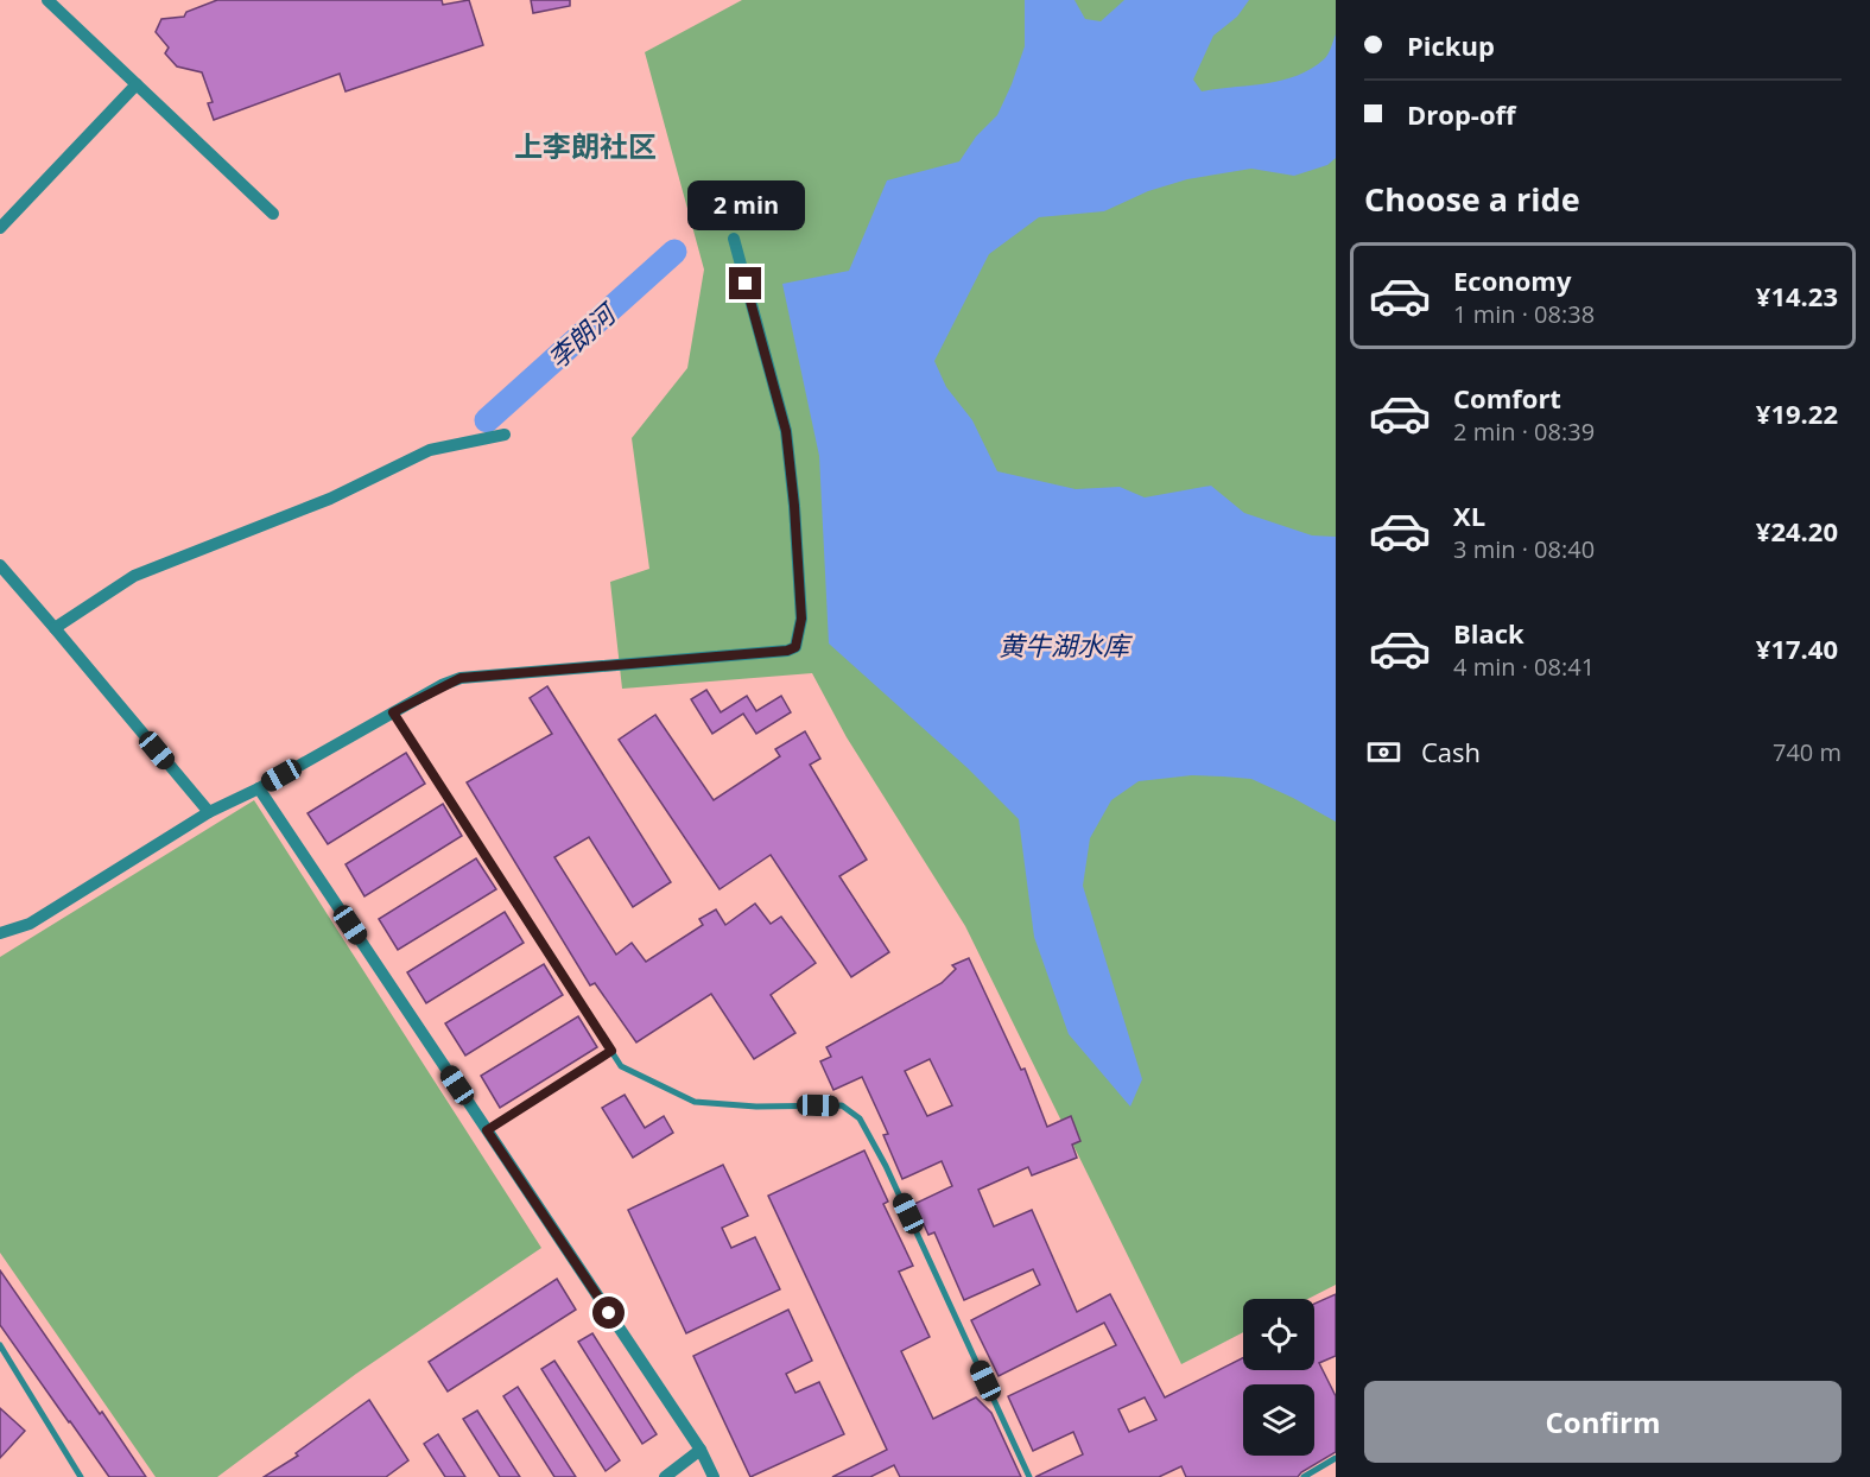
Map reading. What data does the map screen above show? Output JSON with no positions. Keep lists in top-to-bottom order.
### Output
{
  "districts": ["上李朗社区"],
  "water": ["李朗河", "黄牛湖水库"],
  "page": {
    "banner": ["Pickup", "Drop-off"],
    "heading": "Choose a ride",
    "bubble": "2 min",
    "list": [
      {
        "name": "Economy",
        "note": "1 min · 08:38",
        "value": "¥14.23"
      },
      {
        "name": "Comfort",
        "note": "2 min · 08:39",
        "value": "¥19.22"
      },
      {
        "name": "XL",
        "note": "3 min · 08:40",
        "value": "¥24.20"
      },
      {
        "name": "Black",
        "note": "4 min · 08:41",
        "value": "¥17.40"
      }
    ],
    "pay": ["Cash", "740 m"],
    "buttons": "Confirm"
  }
}
